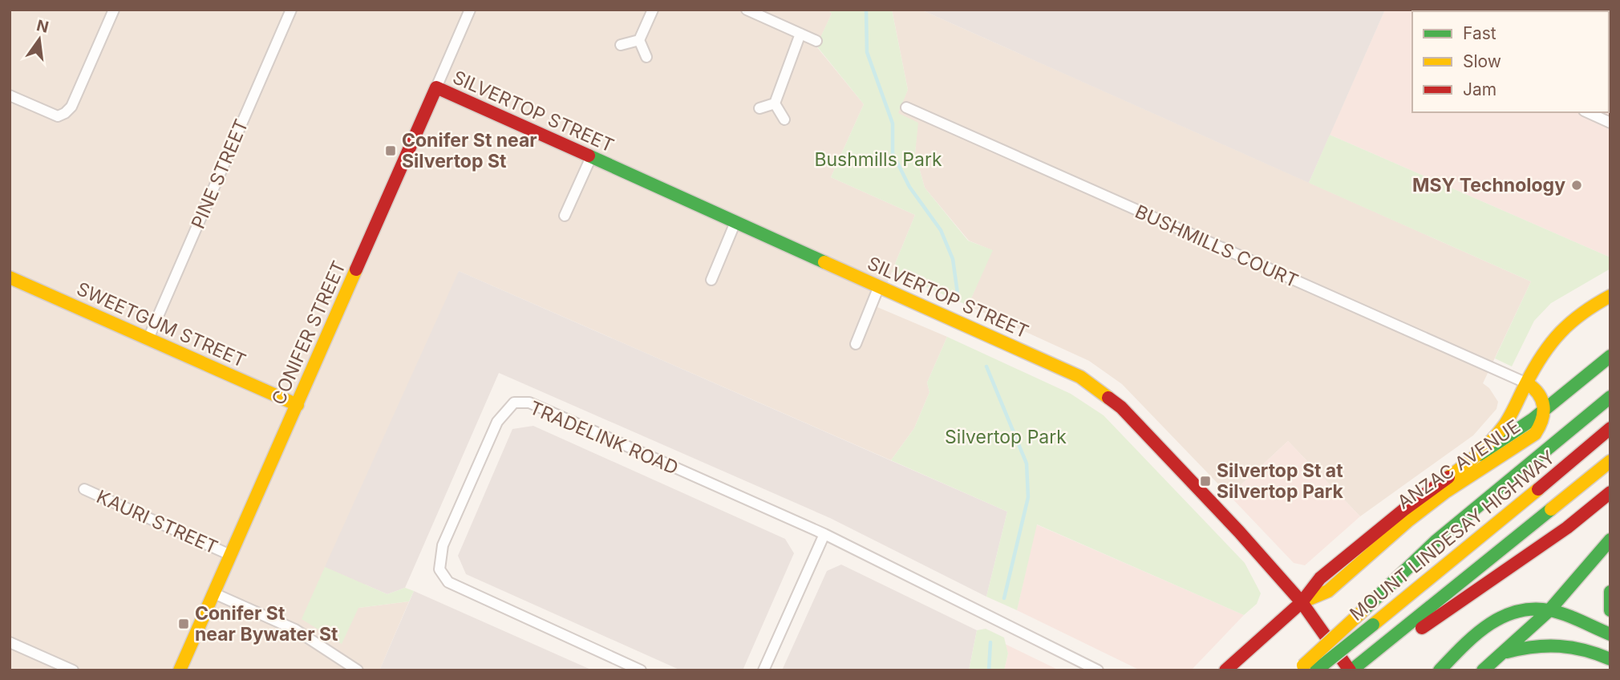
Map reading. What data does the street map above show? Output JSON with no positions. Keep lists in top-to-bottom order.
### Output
{
  "streets": {
    "main road": [
      "SILVERTOP STREET",
      "SWEETGUM STREET",
      "CONIFER STREET",
      "ANZAC AVENUE",
      "MOUNT LINDESAY HIGHWAY"
    ],
    "street": [
      "PINE STREET",
      "BUSHMILLS COURT",
      "TRADELINK ROAD",
      "KAURI STREET"
    ]
  },
  "crossings": [
    ["SILVERTOP STREET", "CONIFER STREET"],
    ["SILVERTOP STREET", "ANZAC AVENUE"],
    ["PINE STREET", "SWEETGUM STREET"],
    ["BUSHMILLS COURT", "ANZAC AVENUE"],
    ["SWEETGUM STREET", "CONIFER STREET"],
    ["CONIFER STREET", "KAURI STREET"]
  ],
  "parks": ["Bushmills Park", "Silvertop Park"],
  "places": {
    "transit": ["Conifer St near Silvertop St", "Silvertop St at Silvertop Park", "Conifer St near Bywater St"],
    "other": ["MSY Technology"]
  },
  "legend": ["Fast", "Slow", "Jam"],
  "north": "top"
}
